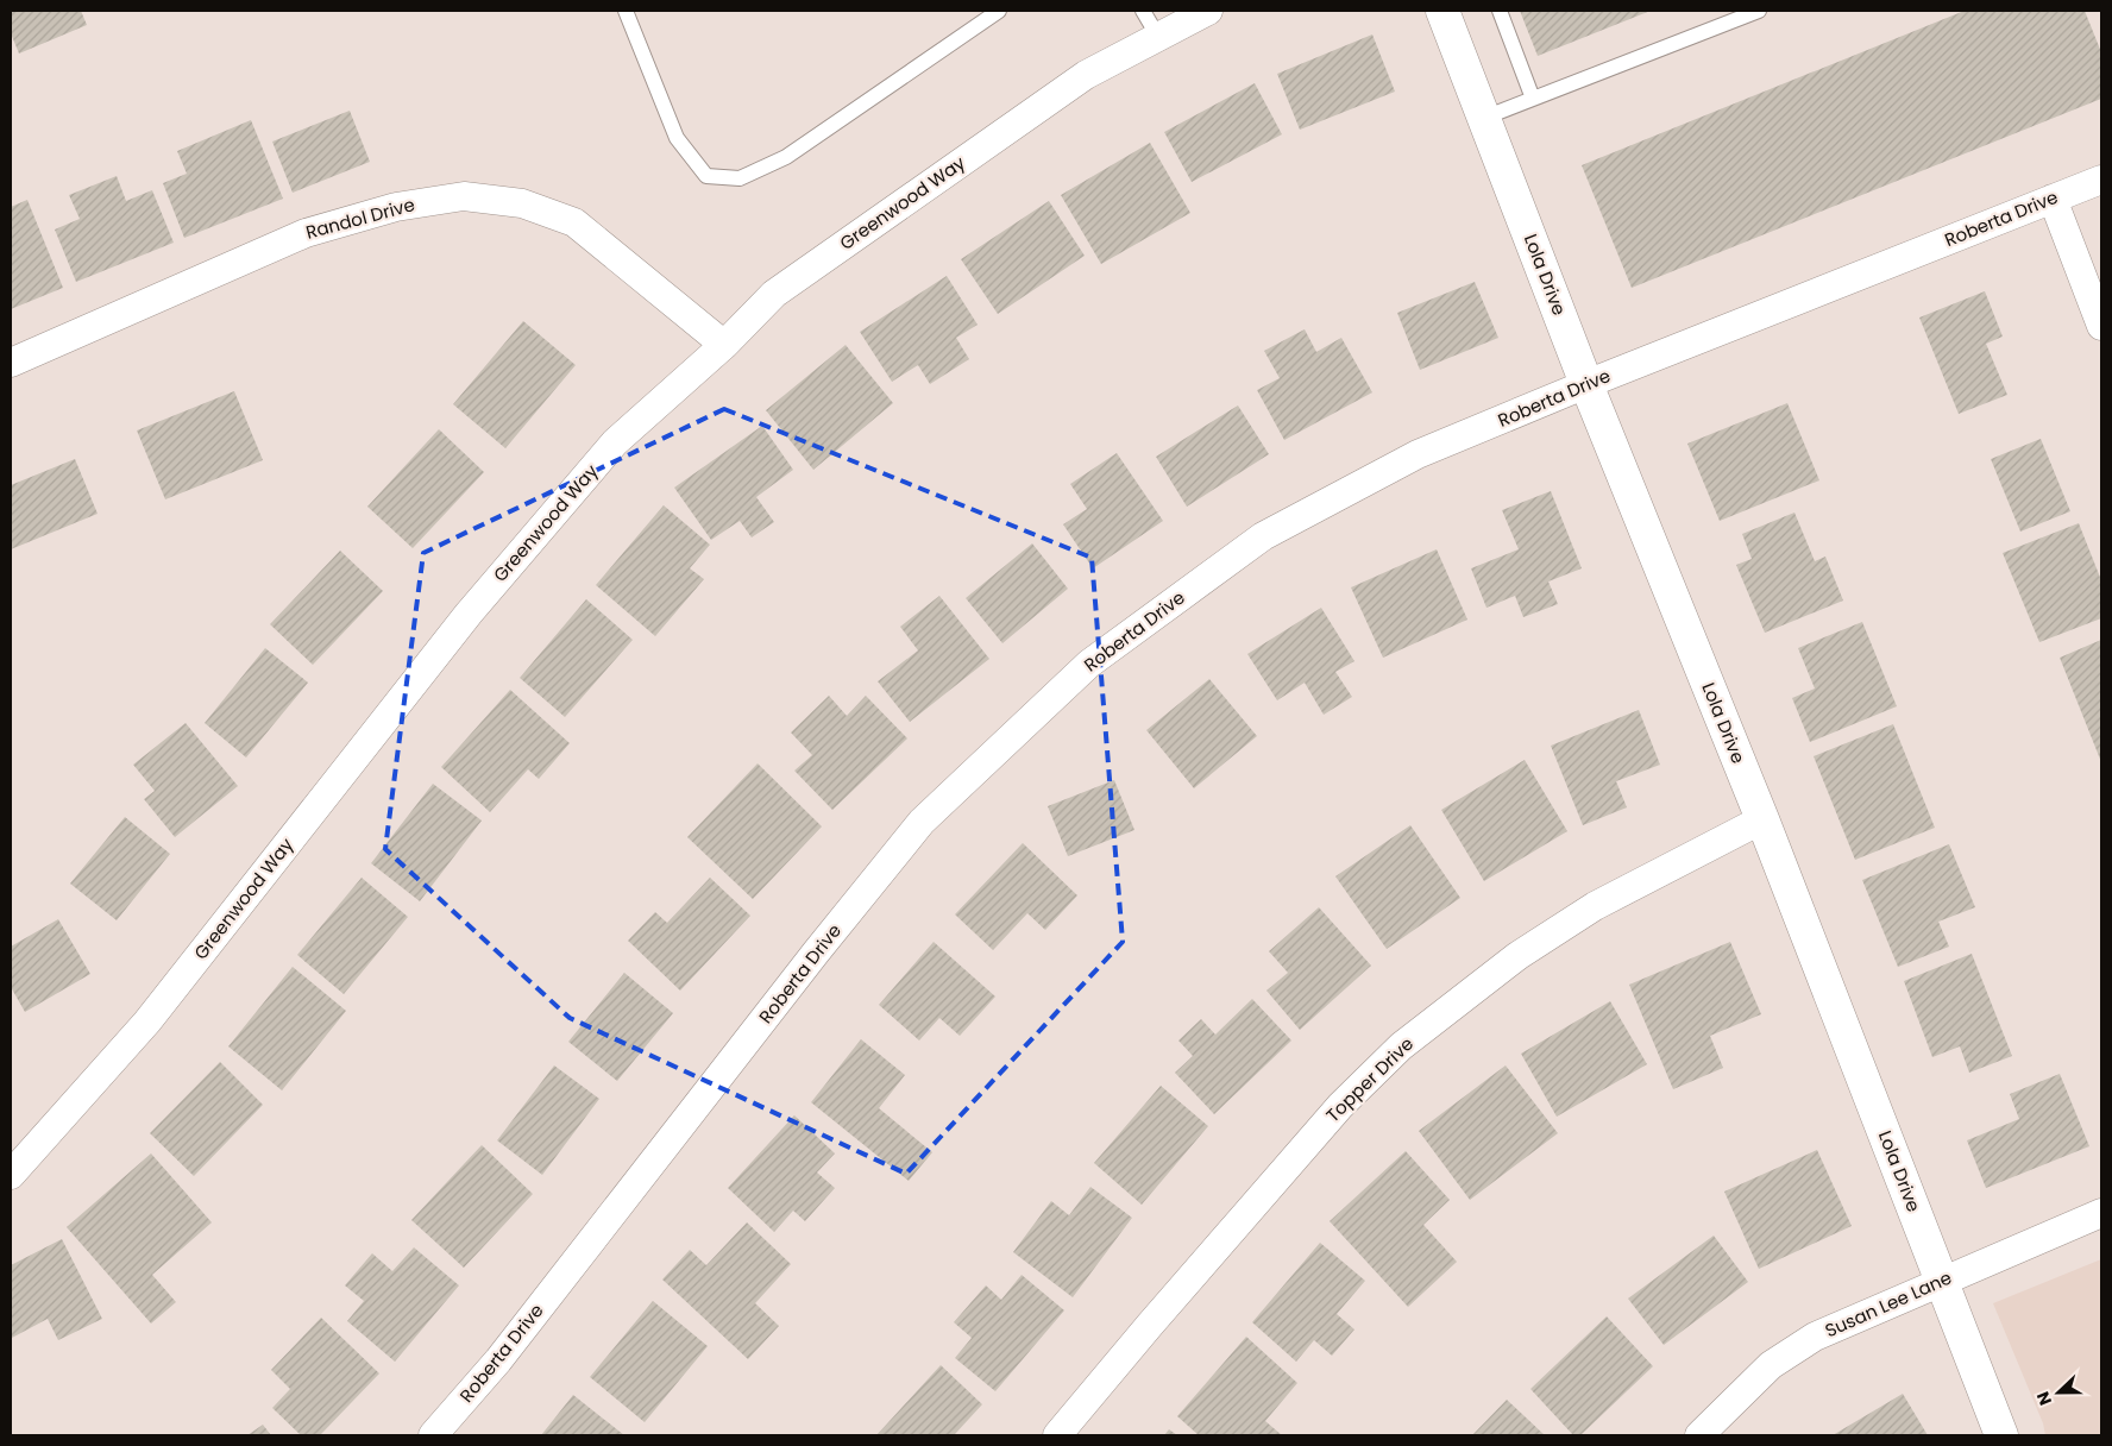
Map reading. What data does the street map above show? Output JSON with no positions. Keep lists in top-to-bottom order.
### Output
{
  "streets": {
    "street": [
      "Greenwood Way",
      "Randol Drive",
      "Roberta Drive",
      "Lola Drive",
      "Topper Drive",
      "Susan Lee Lane"
    ]
  },
  "crossings": [
    ["Greenwood Way", "Randol Drive"],
    ["Roberta Drive", "Lola Drive"],
    ["Lola Drive", "Topper Drive"],
    ["Lola Drive", "Susan Lee Lane"]
  ],
  "north": "left"
}
